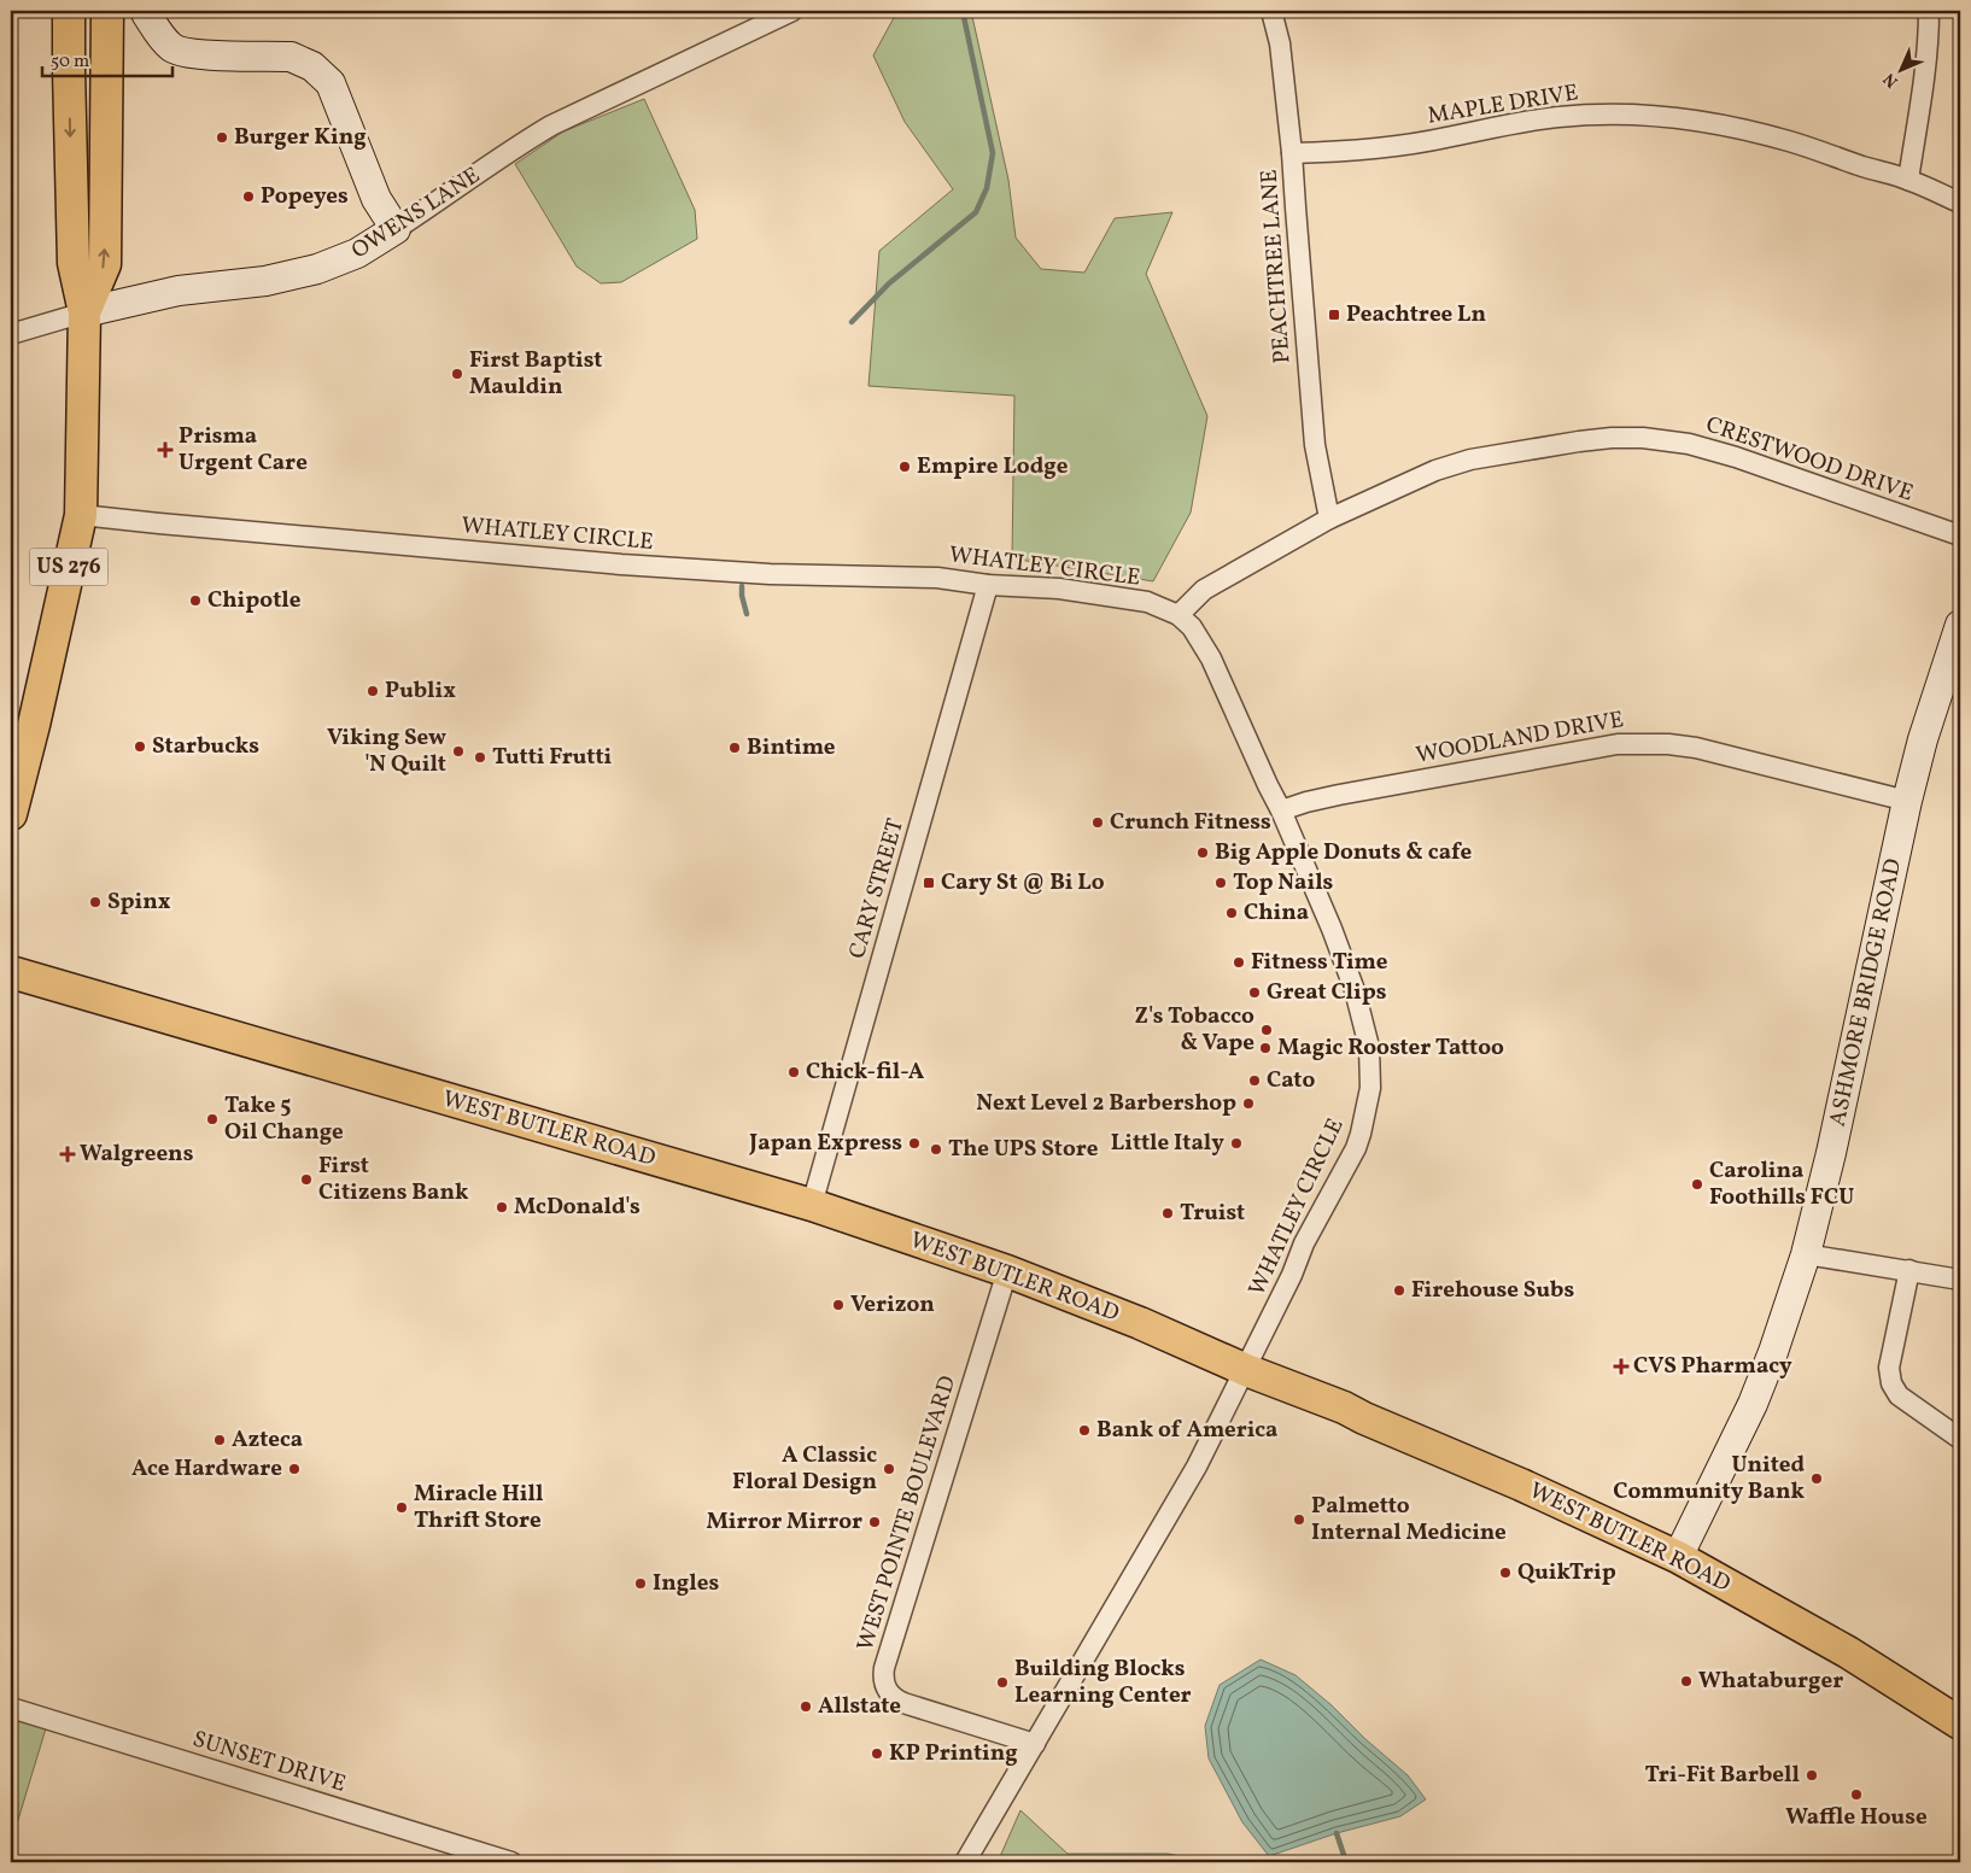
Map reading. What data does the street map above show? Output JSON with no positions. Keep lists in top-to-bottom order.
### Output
{
  "streets": {
    "main road": [
      "OWENS LANE",
      "US 276",
      "ASHMORE BRIDGE ROAD",
      "WEST BUTLER ROAD"
    ],
    "street": [
      "MAPLE DRIVE",
      "PEACHTREE LANE",
      "CRESTWOOD DRIVE",
      "WHATLEY CIRCLE",
      "WOODLAND DRIVE",
      "CARY STREET",
      "WEST POINTE BOULEVARD",
      "SUNSET DRIVE"
    ]
  },
  "crossings": [
    ["MAPLE DRIVE", "PEACHTREE LANE"],
    ["OWENS LANE", "US 276"],
    ["PEACHTREE LANE", "CRESTWOOD DRIVE"],
    ["CRESTWOOD DRIVE", "WHATLEY CIRCLE"],
    ["WHATLEY CIRCLE", "US 276"],
    ["WHATLEY CIRCLE", "WOODLAND DRIVE"],
    ["WHATLEY CIRCLE", "CARY STREET"],
    ["WHATLEY CIRCLE", "WEST BUTLER ROAD"],
    ["WHATLEY CIRCLE", "WEST POINTE BOULEVARD"],
    ["WOODLAND DRIVE", "ASHMORE BRIDGE ROAD"],
    ["CARY STREET", "WEST BUTLER ROAD"],
    ["ASHMORE BRIDGE ROAD", "WEST BUTLER ROAD"],
    ["WEST BUTLER ROAD", "WEST POINTE BOULEVARD"]
  ],
  "places": {
    "other": [
      "Burger King",
      "Popeyes",
      "First Baptist Mauldin",
      "Empire Lodge",
      "Chipotle",
      "Publix",
      "Starbucks",
      "Bintime",
      "Viking Sew 'N Quilt",
      "Tutti Frutti",
      "Crunch Fitness",
      "Big Apple Donuts & cafe",
      "Top Nails",
      "Spinx",
      "China",
      "Fitness Time",
      "Great Clips",
      "Z's Tobacco & Vape",
      "Magic Rooster Tattoo",
      "Chick-fil-A",
      "Cato",
      "Next Level 2 Barbershop",
      "Take 5 Oil Change",
      "Japan Express",
      "Little Italy",
      "The UPS Store",
      "First Citizens Bank",
      "Carolina Foothills FCU",
      "McDonald's",
      "Truist",
      "Firehouse Subs",
      "Verizon",
      "Bank of America",
      "Azteca",
      "Ace Hardware",
      "A Classic Floral Design",
      "United Community Bank",
      "Miracle Hill Thrift Store",
      "Palmetto Internal Medicine",
      "Mirror Mirror",
      "QuikTrip",
      "Ingles",
      "Whataburger",
      "Building Blocks Learning Center",
      "Allstate",
      "KP Printing",
      "Tri-Fit Barbell",
      "Waffle House"
    ],
    "transit": ["Peachtree Ln", "Cary St @ Bi Lo"],
    "health": ["Prisma Urgent Care", "Walgreens", "CVS Pharmacy"]
  },
  "scale_bar": "50 m",
  "north": "bottom left"
}
